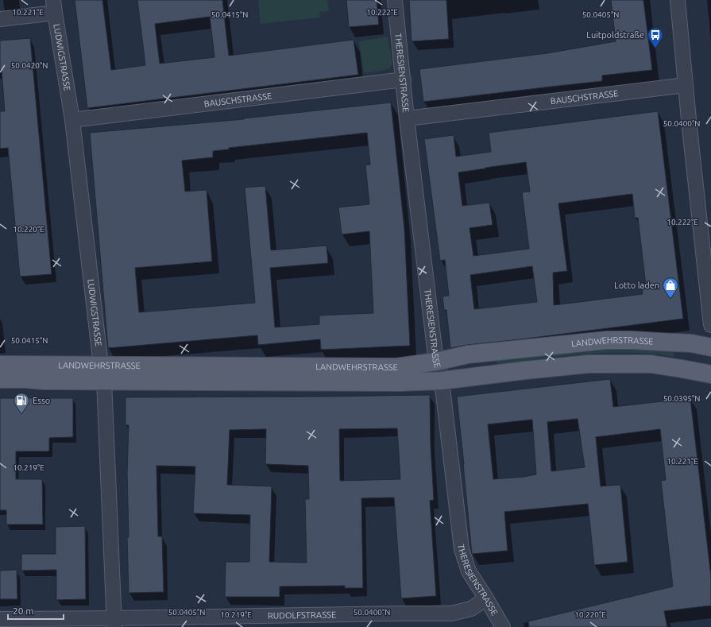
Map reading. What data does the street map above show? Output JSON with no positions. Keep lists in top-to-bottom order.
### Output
{
  "streets": {
    "main road": ["LANDWEHRSTRASSE"],
    "street": [
      "LUDWIGSTRASSE",
      "THERESIENSTRASSE",
      "BAUSCHSTRASSE",
      "RUDOLFSTRASSE"
    ]
  },
  "crossings": [
    ["LUDWIGSTRASSE", "BAUSCHSTRASSE"],
    ["LUDWIGSTRASSE", "LANDWEHRSTRASSE"],
    ["LUDWIGSTRASSE", "RUDOLFSTRASSE"],
    ["THERESIENSTRASSE", "BAUSCHSTRASSE"],
    ["THERESIENSTRASSE", "LANDWEHRSTRASSE"],
    ["THERESIENSTRASSE", "RUDOLFSTRASSE"]
  ],
  "places": {
    "bus stop": ["Luitpoldstraße"],
    "shop": ["Lotto laden"],
    "fuel station": ["Esso"]
  },
  "scale_bar": "20 m",
  "coordinates": [
    "10.221°E",
    "10.222°E",
    "50.0415°N",
    "50.0405°N",
    "50.0420°N",
    "50.0400°N",
    "10.220°E",
    "50.0395°N",
    "10.219°E"
  ]
}
